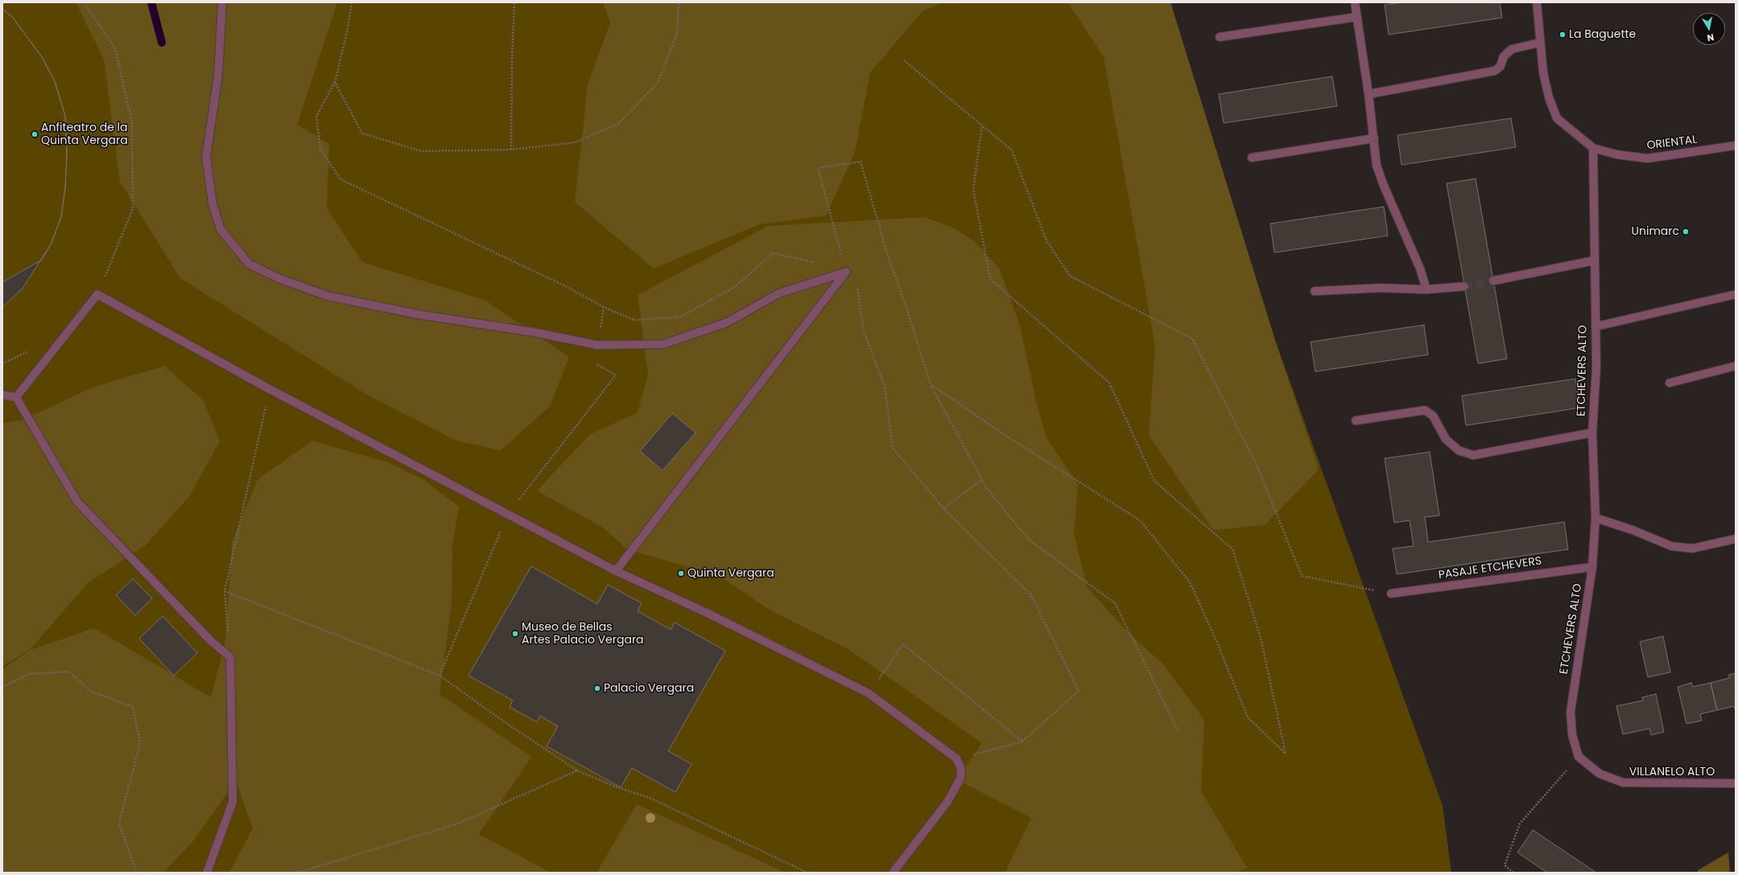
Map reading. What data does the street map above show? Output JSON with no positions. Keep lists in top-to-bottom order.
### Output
{
  "streets": {
    "street": [
      "ORIENTAL",
      "ETCHEVERS ALTO",
      "PASAJE ETCHEVERS",
      "VILLANELO ALTO"
    ]
  },
  "crossings": [
    ["ORIENTAL", "ETCHEVERS ALTO"],
    ["ETCHEVERS ALTO", "PASAJE ETCHEVERS"],
    ["ETCHEVERS ALTO", "VILLANELO ALTO"]
  ],
  "places": [
    "La Baguette",
    "Anfiteatro de la Quinta Vergara",
    "Unimarc",
    "Quinta Vergara",
    "Museo de Bellas Artes Palacio Vergara",
    "Palacio Vergara"
  ],
  "north": "bottom"
}
